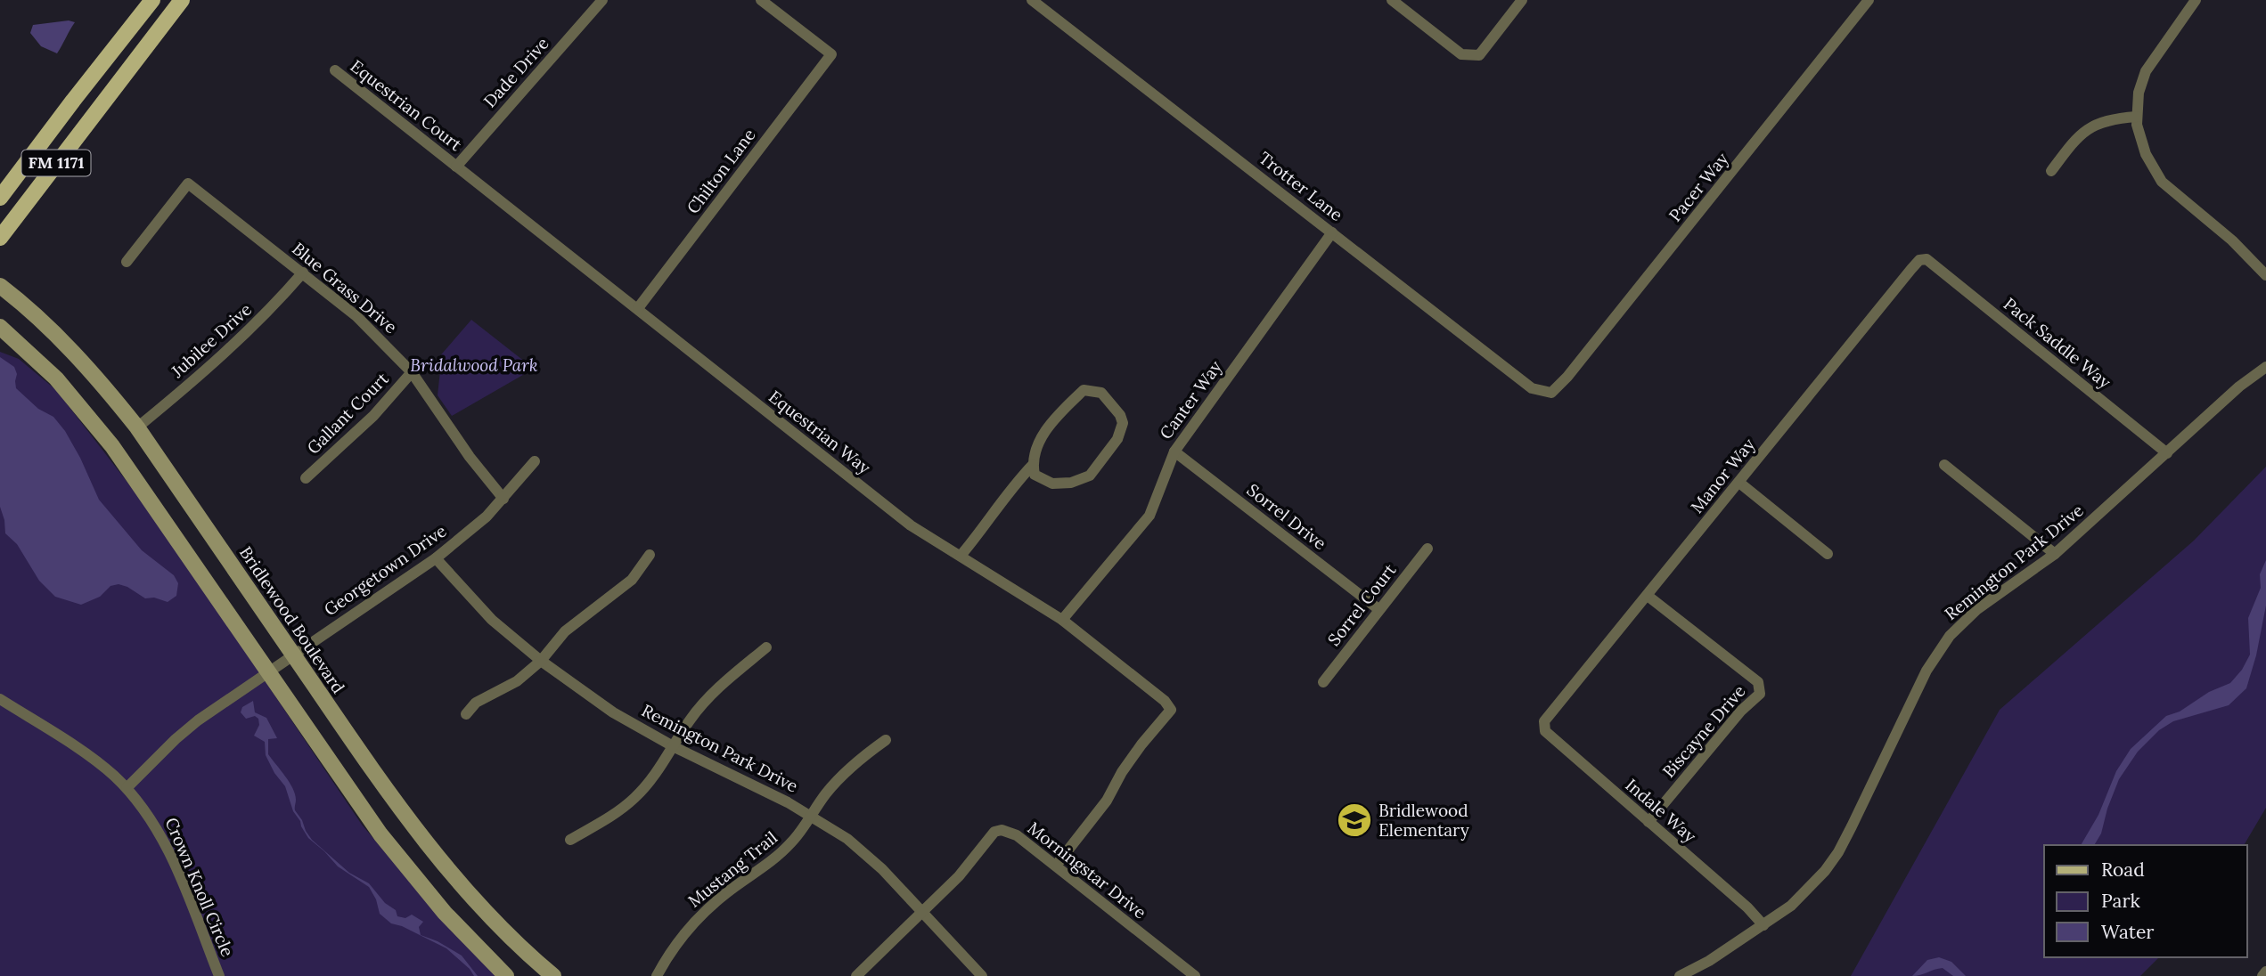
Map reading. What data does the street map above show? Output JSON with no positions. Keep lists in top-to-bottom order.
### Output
{
  "streets": {
    "main road": ["FM 1171", "Bridlewood Boulevard"],
    "street": [
      "Dade Drive",
      "Equestrian Court",
      "Chilton Lane",
      "Trotter Lane",
      "Pacer Way",
      "Blue Grass Drive",
      "Jubilee Drive",
      "Pack Saddle Way",
      "Canter Way",
      "Gallant Court",
      "Equestrian Way",
      "Manor Way",
      "Sorrel Drive",
      "Remington Park Drive",
      "Georgetown Drive",
      "Sorrel Court",
      "Biscayne Drive",
      "Indale Way",
      "Mustang Trail",
      "Morningstar Drive",
      "Crown Knoll Circle"
    ]
  },
  "crossings": [
    ["Dade Drive", "Equestrian Court"],
    ["Dade Drive", "Equestrian Way"],
    ["Equestrian Court", "Equestrian Way"],
    ["Chilton Lane", "Equestrian Way"],
    ["Trotter Lane", "Pacer Way"],
    ["Trotter Lane", "Canter Way"],
    ["Blue Grass Drive", "Jubilee Drive"],
    ["Blue Grass Drive", "Gallant Court"],
    ["Blue Grass Drive", "Georgetown Drive"],
    ["Jubilee Drive", "Bridlewood Boulevard"],
    ["Pack Saddle Way", "Manor Way"],
    ["Pack Saddle Way", "Remington Park Drive"],
    ["Canter Way", "Equestrian Way"],
    ["Canter Way", "Sorrel Drive"],
    ["Equestrian Way", "Morningstar Drive"],
    ["Manor Way", "Biscayne Drive"],
    ["Manor Way", "Indale Way"],
    ["Sorrel Drive", "Sorrel Court"],
    ["Remington Park Drive", "Georgetown Drive"],
    ["Remington Park Drive", "Indale Way"],
    ["Remington Park Drive", "Mustang Trail"],
    ["Remington Park Drive", "Morningstar Drive"],
    ["Georgetown Drive", "Bridlewood Boulevard"],
    ["Georgetown Drive", "Crown Knoll Circle"],
    ["Biscayne Drive", "Indale Way"]
  ],
  "parks": ["Bridalwood Park"],
  "places": {
    "school or university": ["Bridlewood Elementary"]
  },
  "legend": ["Road", "Park", "Water"]
}
